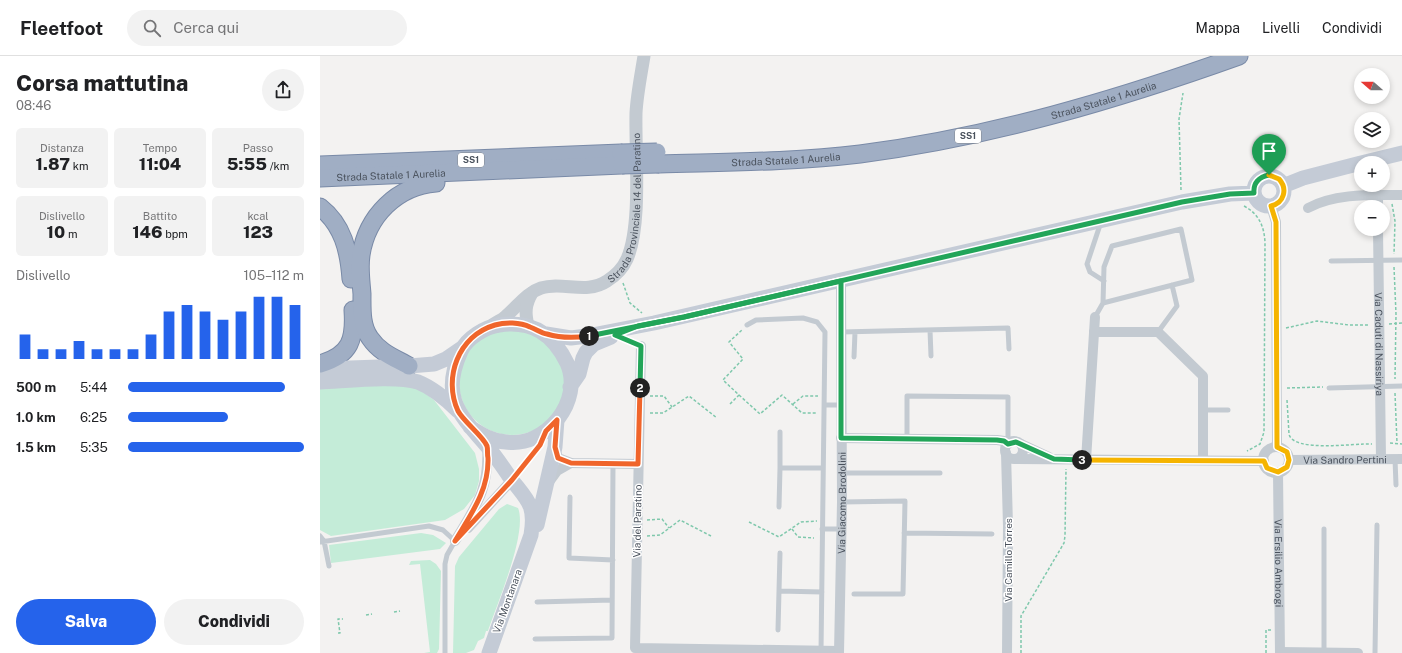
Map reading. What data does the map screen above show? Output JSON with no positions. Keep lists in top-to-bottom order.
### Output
{
  "streets": {
    "highway": ["Strada Statale 1 Aurelia", "SS1"],
    "main road": ["Via Montanara"],
    "street": [
      "Strada Provinciale 14 del Paratino",
      "Via Caduti di Nassiriya",
      "Via Sandro Pertini",
      "Via Giacomo Brodolini",
      "Via del Paratino",
      "Via Camillo Torres",
      "Via Ersilio Ambrogi"
    ]
  },
  "crossings": [
    ["Via Caduti di Nassiriya", "Via Sandro Pertini"],
    ["Via Sandro Pertini", "Via Ersilio Ambrogi"]
  ],
  "north": "left",
  "page": {
    "header": "Fleetfoot",
    "search": "Cerca qui",
    "nav": ["Mappa", "Livelli", "Condividi"],
    "heading": ["Corsa mattutina", "08:46"],
    "map_buttons": ["+", "−"],
    "stats": [
      ["Distanza", "1.87 km"],
      ["Tempo", "11:04"],
      ["Passo", "5:55 /km"],
      ["Dislivello", "10 m"],
      ["Battito", "146 bpm"],
      ["kcal", "123"]
    ],
    "chart": ["Dislivello", "105–112 m"],
    "pins": ["1", "2", "3"],
    "list": [
      {
        "name": "500 m",
        "note": "5:44"
      },
      {
        "name": "1.0 km",
        "note": "6:25"
      },
      {
        "name": "1.5 km",
        "note": "5:35"
      }
    ],
    "buttons": ["Salva", "Condividi"]
  }
}
